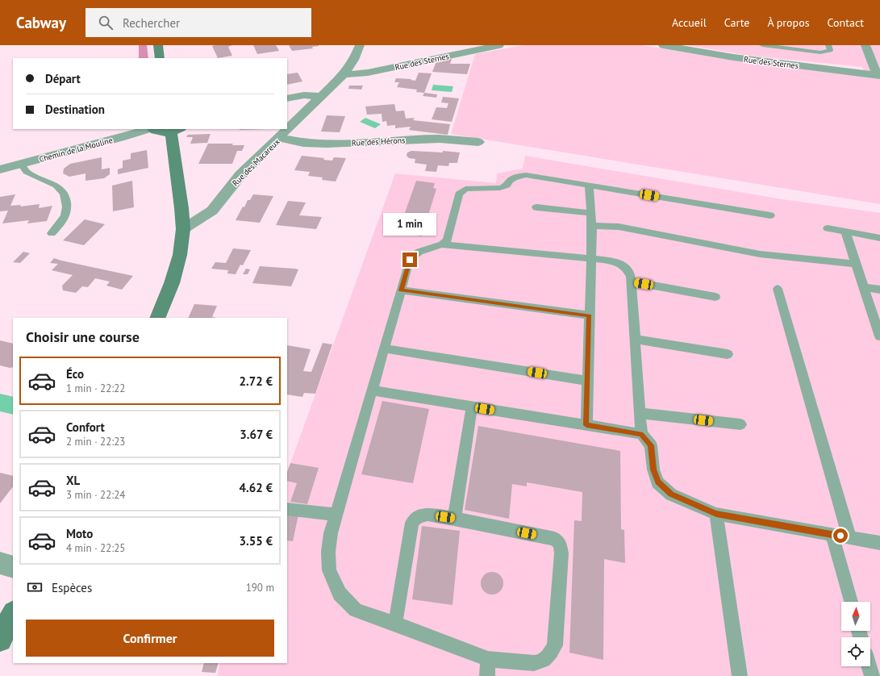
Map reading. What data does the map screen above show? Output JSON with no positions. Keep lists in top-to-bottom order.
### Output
{
  "streets": {
    "street": [
      "Rue des Sternes",
      "Rue des Hérons",
      "Chemin de la Mouline",
      "Rue des Macareux"
    ]
  },
  "crossings": [
    ["Rue des Sternes", "Rue des Macareux"],
    ["Rue des Hérons", "Rue des Macareux"]
  ],
  "north": "top",
  "page": {
    "header": "Cabway",
    "search": "Rechercher",
    "nav": [
      "Accueil",
      "Carte",
      "À propos",
      "Contact"
    ],
    "banner": ["Départ", "Destination"],
    "bubble": "1 min",
    "heading": "Choisir une course",
    "list": [
      {
        "name": "Éco",
        "note": "1 min · 22:22",
        "value": "2.72 €"
      },
      {
        "name": "Confort",
        "note": "2 min · 22:23",
        "value": "3.67 €"
      },
      {
        "name": "XL",
        "note": "3 min · 22:24",
        "value": "4.62 €"
      },
      {
        "name": "Moto",
        "note": "4 min · 22:25",
        "value": "3.55 €"
      }
    ],
    "pay": ["Espèces", "190 m"],
    "buttons": "Confirmer"
  }
}
